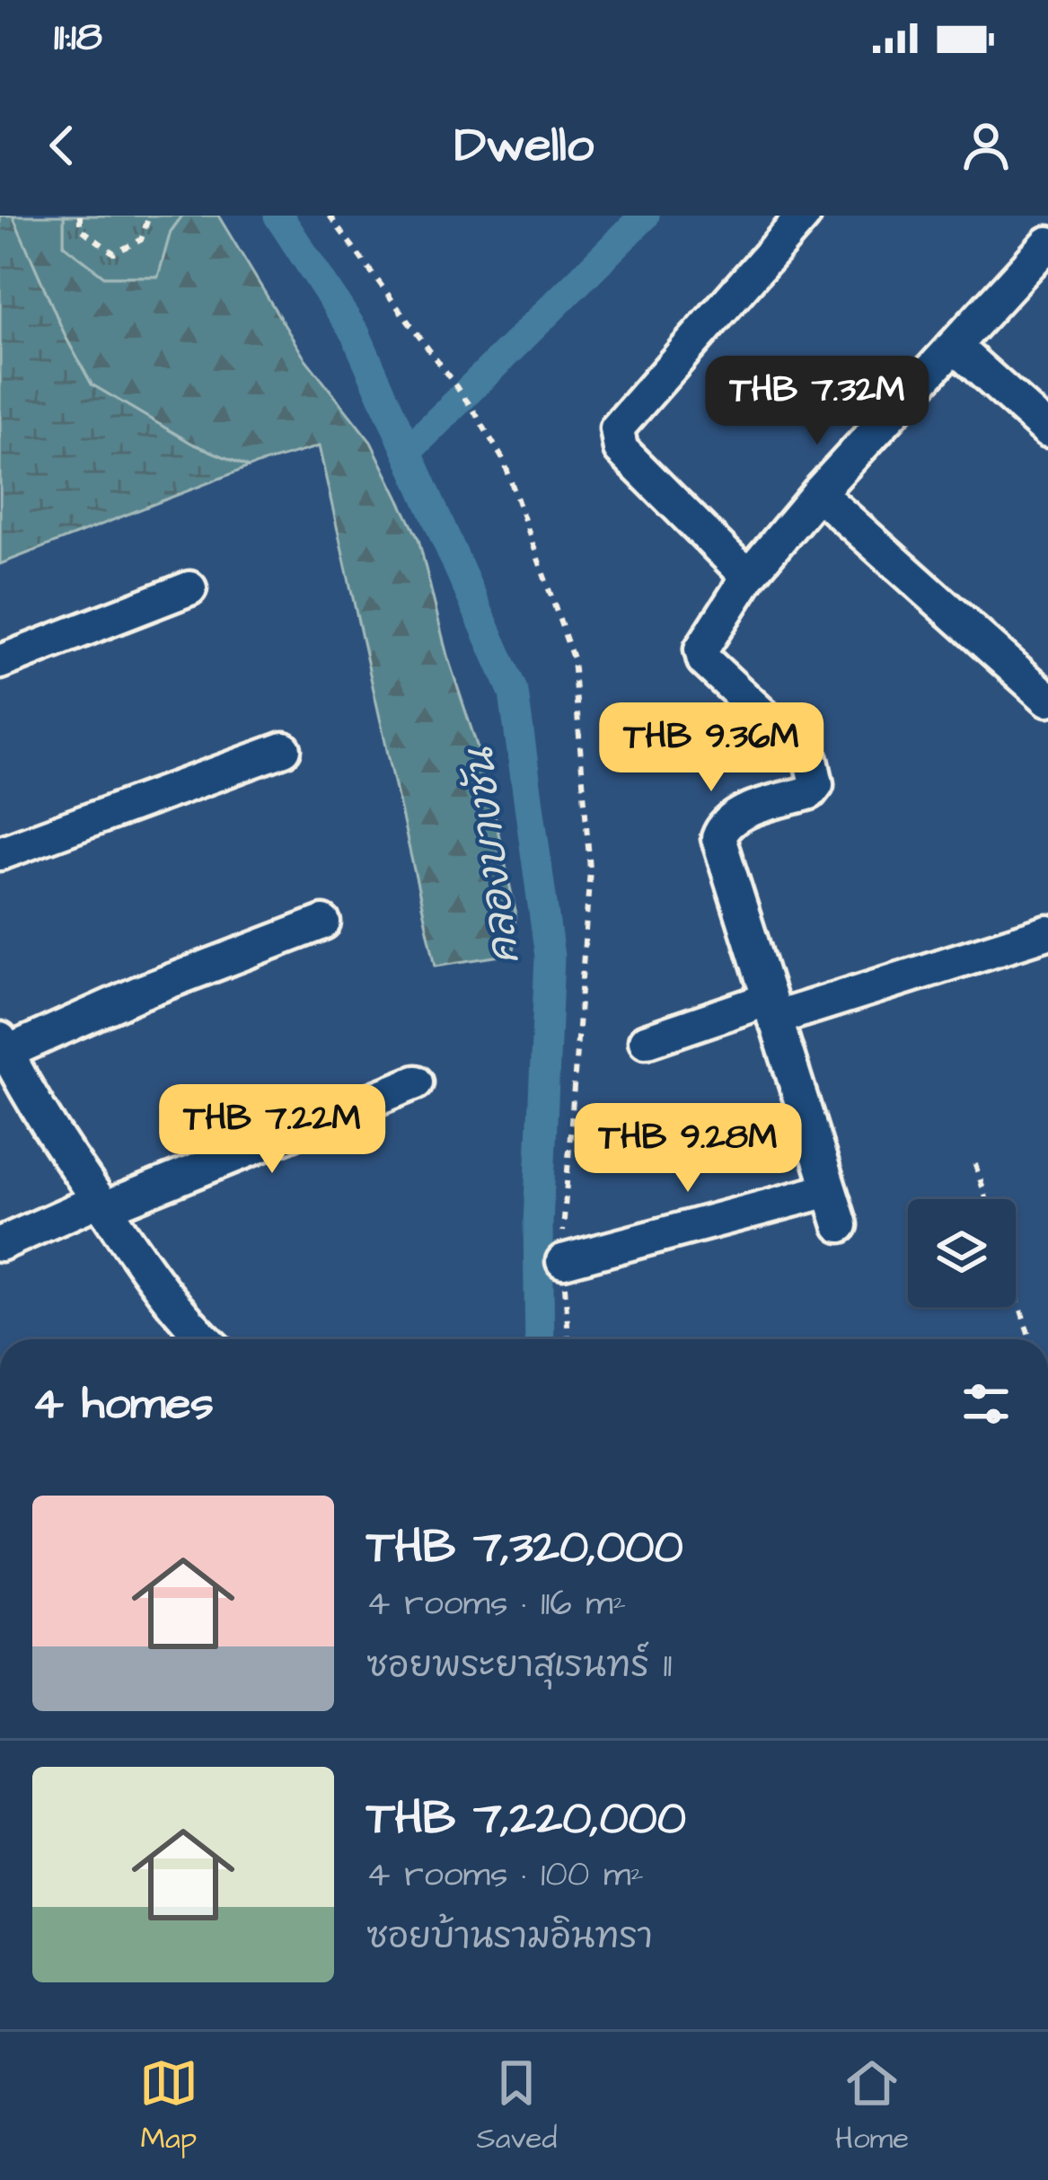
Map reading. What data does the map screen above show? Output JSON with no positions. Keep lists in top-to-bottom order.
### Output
{
  "water": ["คลองบางชัน"],
  "page": {
    "status": "11:18",
    "header": "Dwello",
    "price": [
      "THB 7.32M",
      "THB 9.36M",
      "THB 7.22M",
      "THB 9.28M"
    ],
    "heading": "4 homes",
    "list": [
      {
        "name": "THB 7,320,000",
        "note": "4 rooms · 116 m² · ซอยพระยาสุเรนทร์ 11"
      },
      {
        "name": "THB 7,220,000",
        "note": "4 rooms · 100 m² · ซอยบ้านรามอินทรา"
      }
    ],
    "tabs": ["Map", "Saved", "Home"]
  }
}
